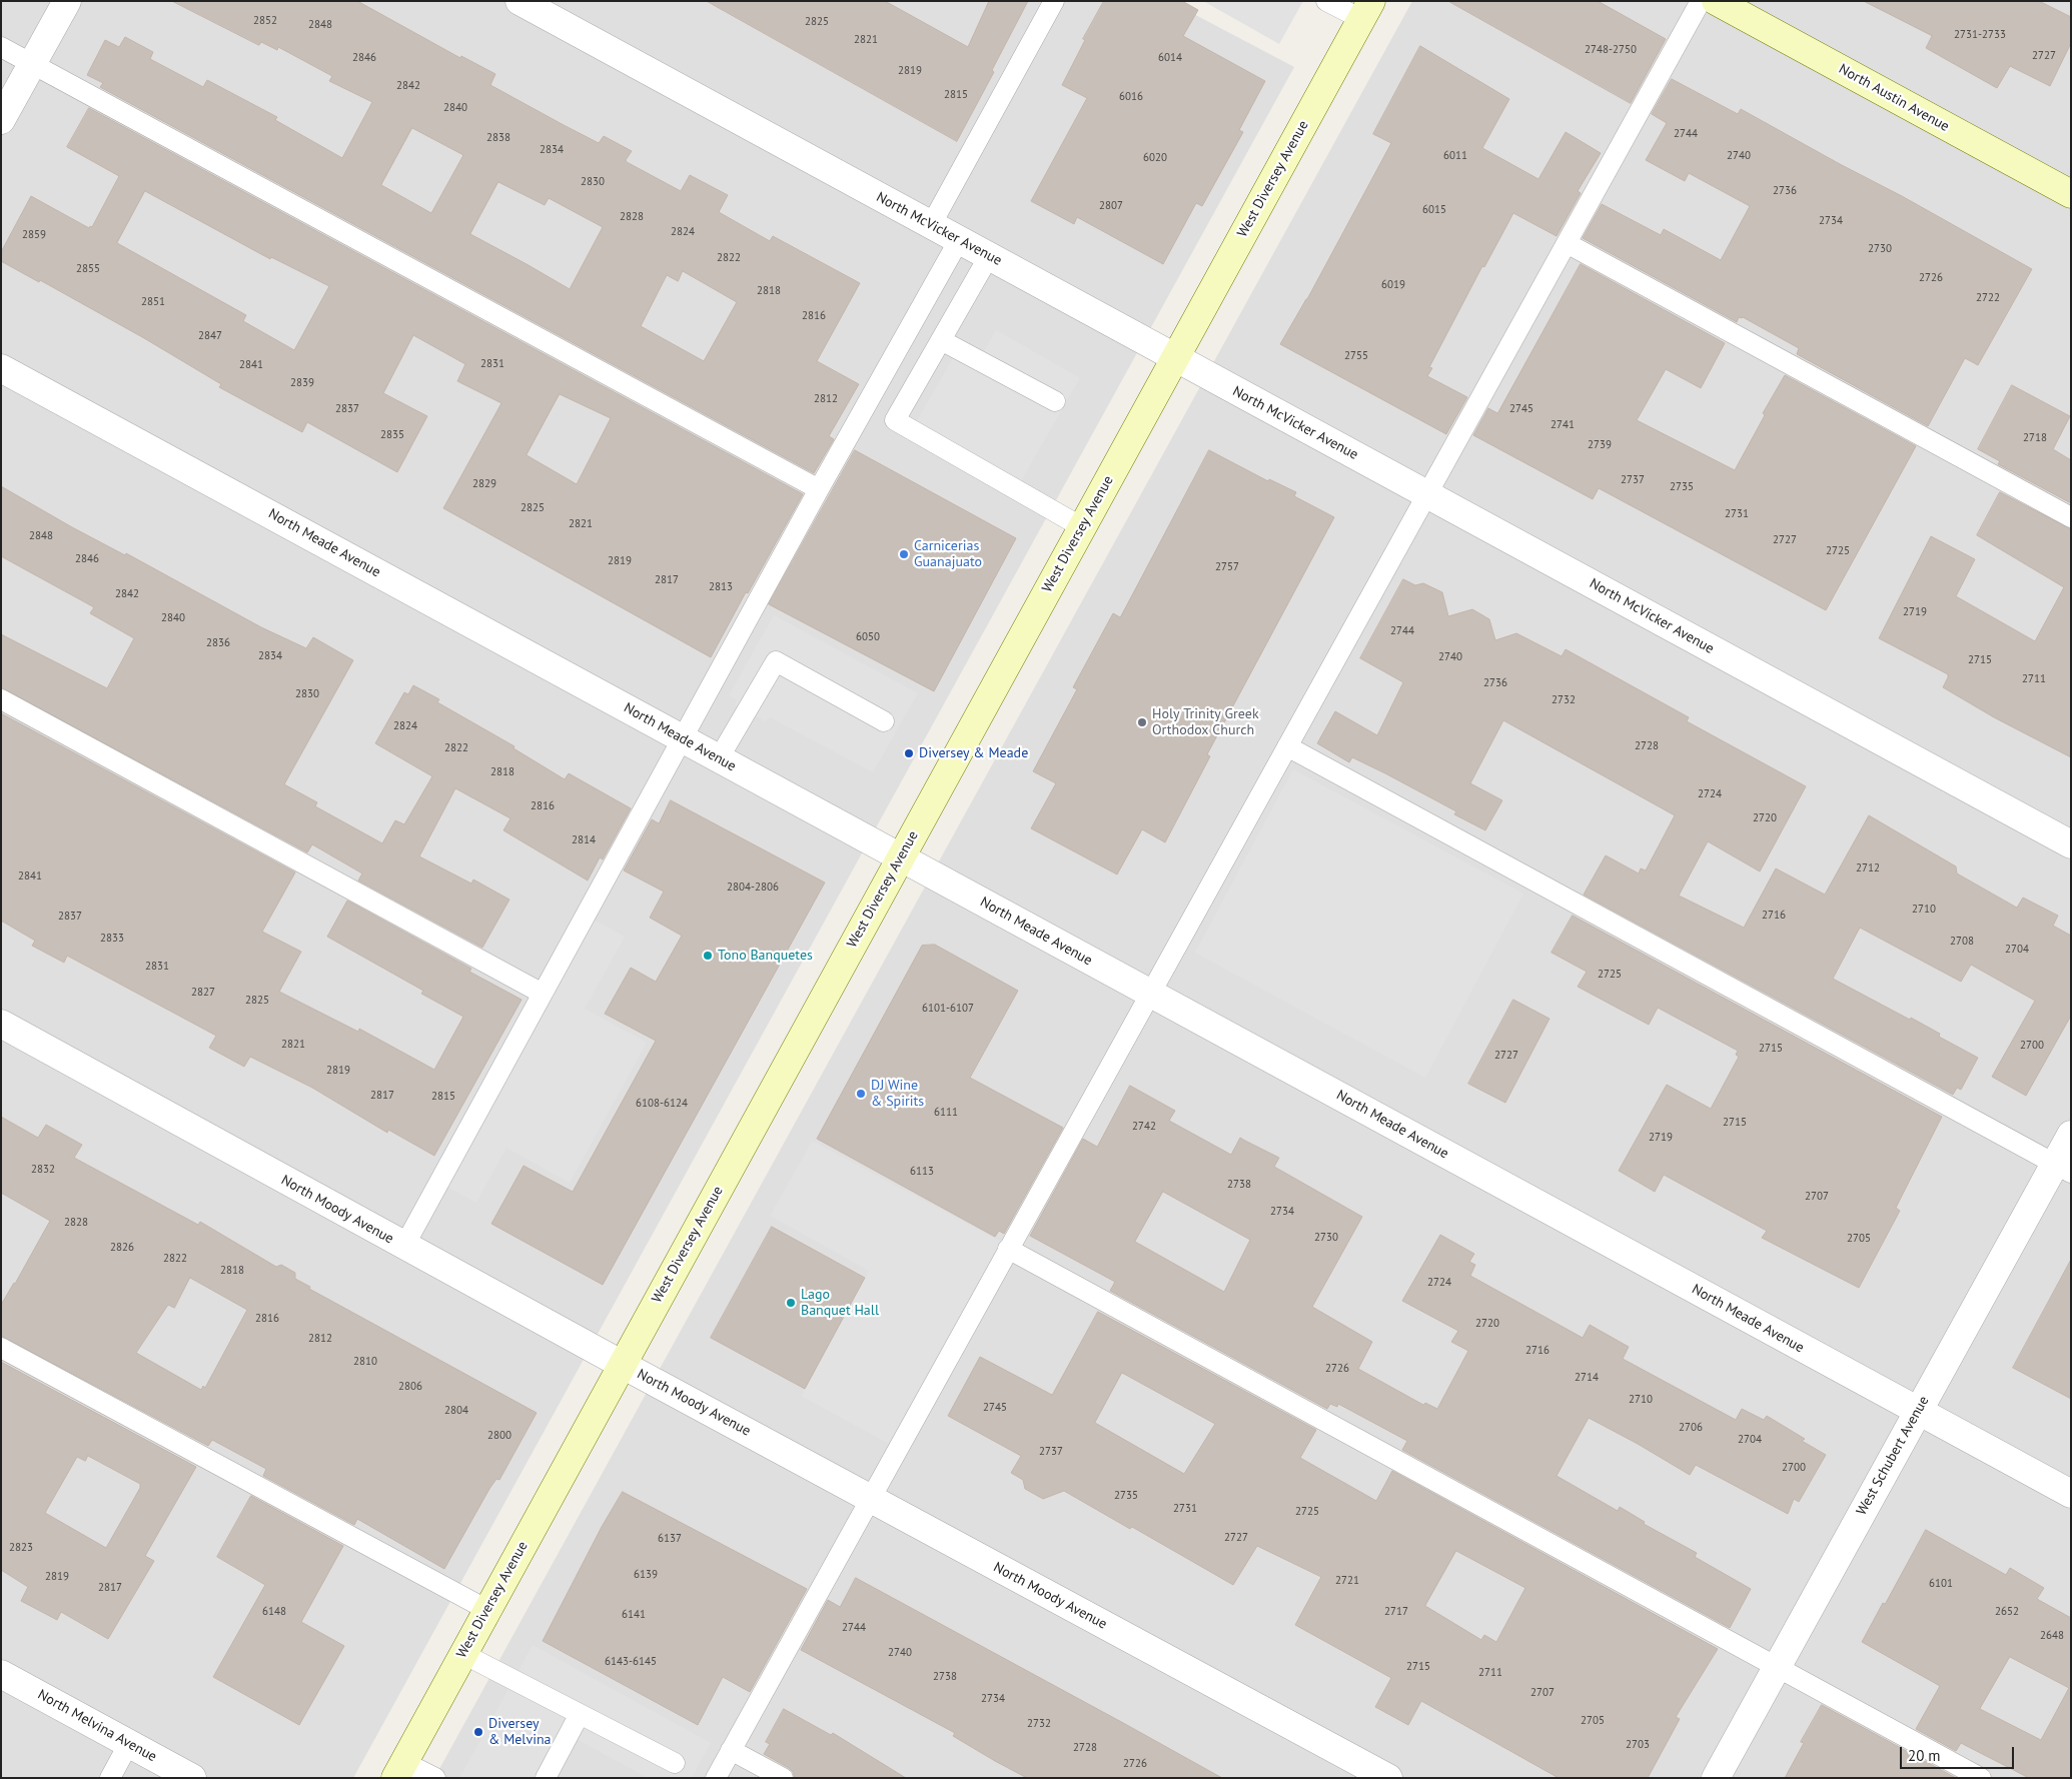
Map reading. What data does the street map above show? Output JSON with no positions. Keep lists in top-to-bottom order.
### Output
{
  "streets": {
    "main road": ["North Austin Avenue", "West Diversey Avenue"],
    "street": [
      "North McVicker Avenue",
      "North Meade Avenue",
      "North Moody Avenue",
      "West Schubert Avenue",
      "North Melvina Avenue"
    ]
  },
  "crossings": [
    ["West Diversey Avenue", "North McVicker Avenue"],
    ["West Diversey Avenue", "North Meade Avenue"],
    ["West Diversey Avenue", "North Moody Avenue"],
    ["North Meade Avenue", "West Schubert Avenue"]
  ],
  "places": [
    "Carnicerias Guanajuato",
    "Holy Trinity Greek Orthodox Church",
    "Diversey & Meade",
    "Tono Banquetes",
    "DJ Wine & Spirits",
    "Lago Banquet Hall",
    "Diversey & Melvina"
  ],
  "house_numbers": [
    "2852",
    "2825",
    "2848",
    "2731-2733",
    "2821",
    "2748-2750",
    "2727",
    "2846",
    "6014",
    "2819",
    "2842",
    "2815",
    "6016",
    "2840",
    "2744",
    "2838",
    "2834",
    "6011",
    "2740",
    "6020",
    "2830",
    "2736",
    "2807",
    "6015",
    "2828",
    "2734",
    "2824",
    "2859",
    "2730",
    "2822",
    "2855",
    "2726",
    "6019",
    "2818",
    "2722",
    "2851",
    "2816",
    "2847",
    "2755",
    "2831",
    "2841",
    "2839",
    "2812",
    "2837",
    "2745",
    "2741",
    "2835",
    "2718",
    "2739",
    "2737",
    "2829",
    "2735",
    "2825",
    "2731",
    "2821",
    "2848",
    "2727",
    "2725",
    "2846",
    "2819",
    "2757",
    "2817",
    "2813",
    "2842",
    "2719",
    "2840",
    "2744",
    "6050",
    "2836",
    "2834",
    "2740",
    "2715",
    "2711",
    "2736",
    "2830",
    "2732",
    "2824",
    "2728",
    "2822",
    "2818",
    "2724",
    "2816",
    "2720",
    "2814",
    "2712",
    "2841",
    "2804-2806",
    "2710",
    "2716",
    "2837",
    "2833",
    "2708",
    "2704",
    "2831",
    "2725",
    "2827",
    "2825",
    "6101-6107",
    "2821",
    "2700",
    "2715",
    "2727",
    "2819",
    "2817",
    "2815",
    "6108-6124",
    "6111",
    "2715",
    "2742",
    "2719",
    "2832",
    "6113",
    "2738",
    "2707",
    "2734",
    "2828",
    "2730",
    "2705",
    "2826",
    "2822",
    "2818",
    "2724",
    "2816",
    "2720",
    "2812",
    "2716",
    "2810",
    "2726",
    "2714",
    "2806",
    "2710",
    "2745",
    "2804",
    "2706",
    "2800",
    "2704",
    "2737",
    "2700",
    "2735",
    "2731",
    "2725",
    "2727",
    "6137",
    "2823",
    "6139",
    "2819",
    "2721",
    "6101",
    "2817",
    "6148",
    "2717",
    "2652",
    "6141",
    "2744",
    "2648",
    "2740",
    "6143-6145",
    "2715",
    "2711",
    "2738",
    "2707",
    "2734",
    "2705",
    "2732",
    "2703",
    "2728",
    "2726"
  ],
  "scale_bar": "20 m"
}
